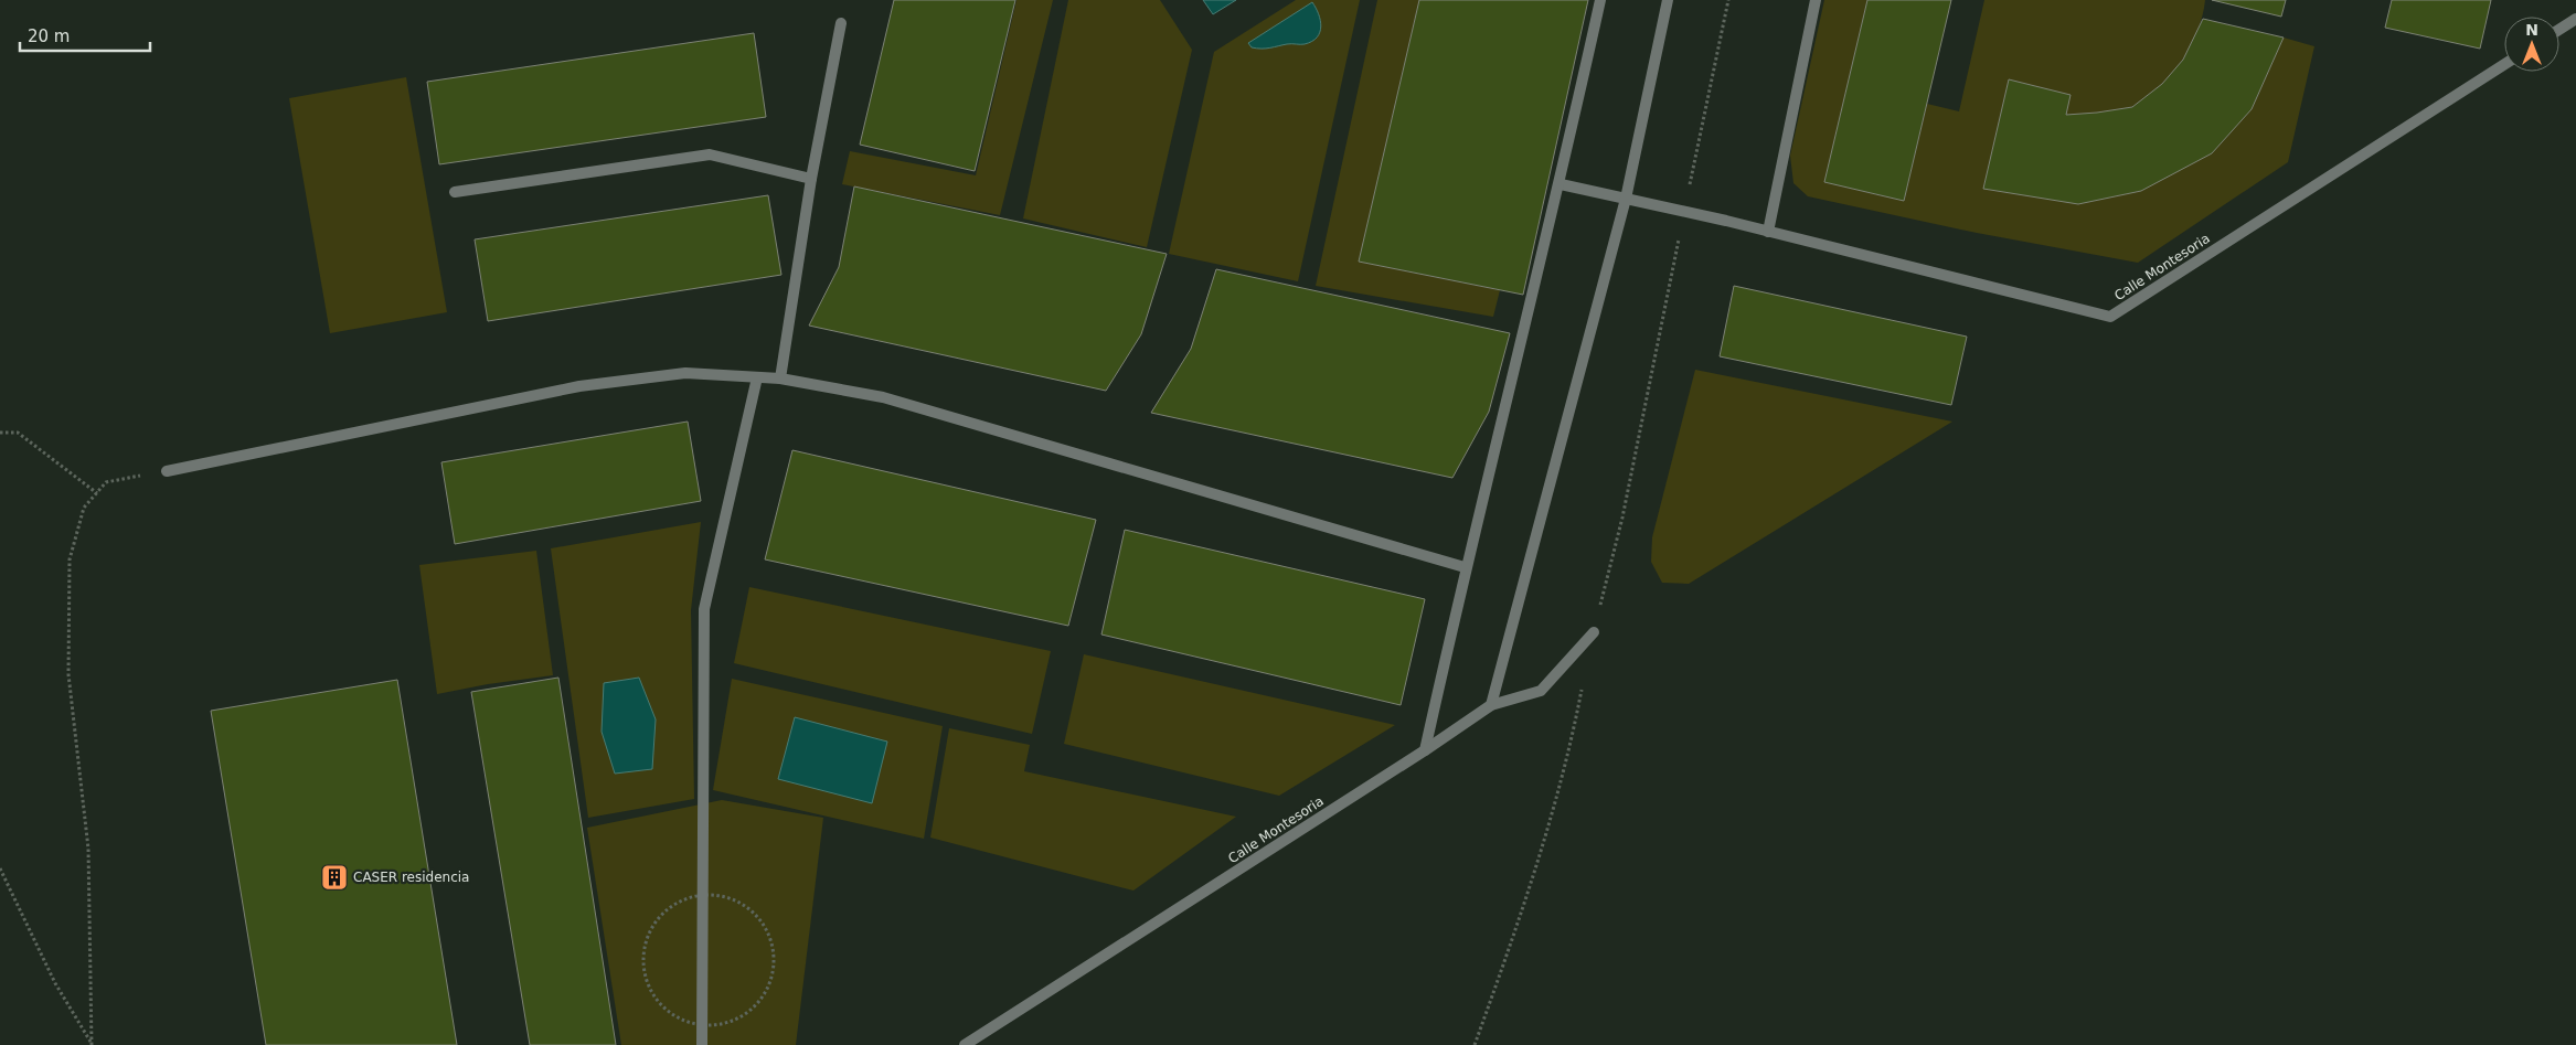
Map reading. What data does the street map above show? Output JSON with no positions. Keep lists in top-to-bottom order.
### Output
{
  "streets": {
    "street": ["Calle Montesoria"]
  },
  "places": {
    "building": ["CASER residencia"]
  },
  "scale_bar": "20 m",
  "north": "top"
}
